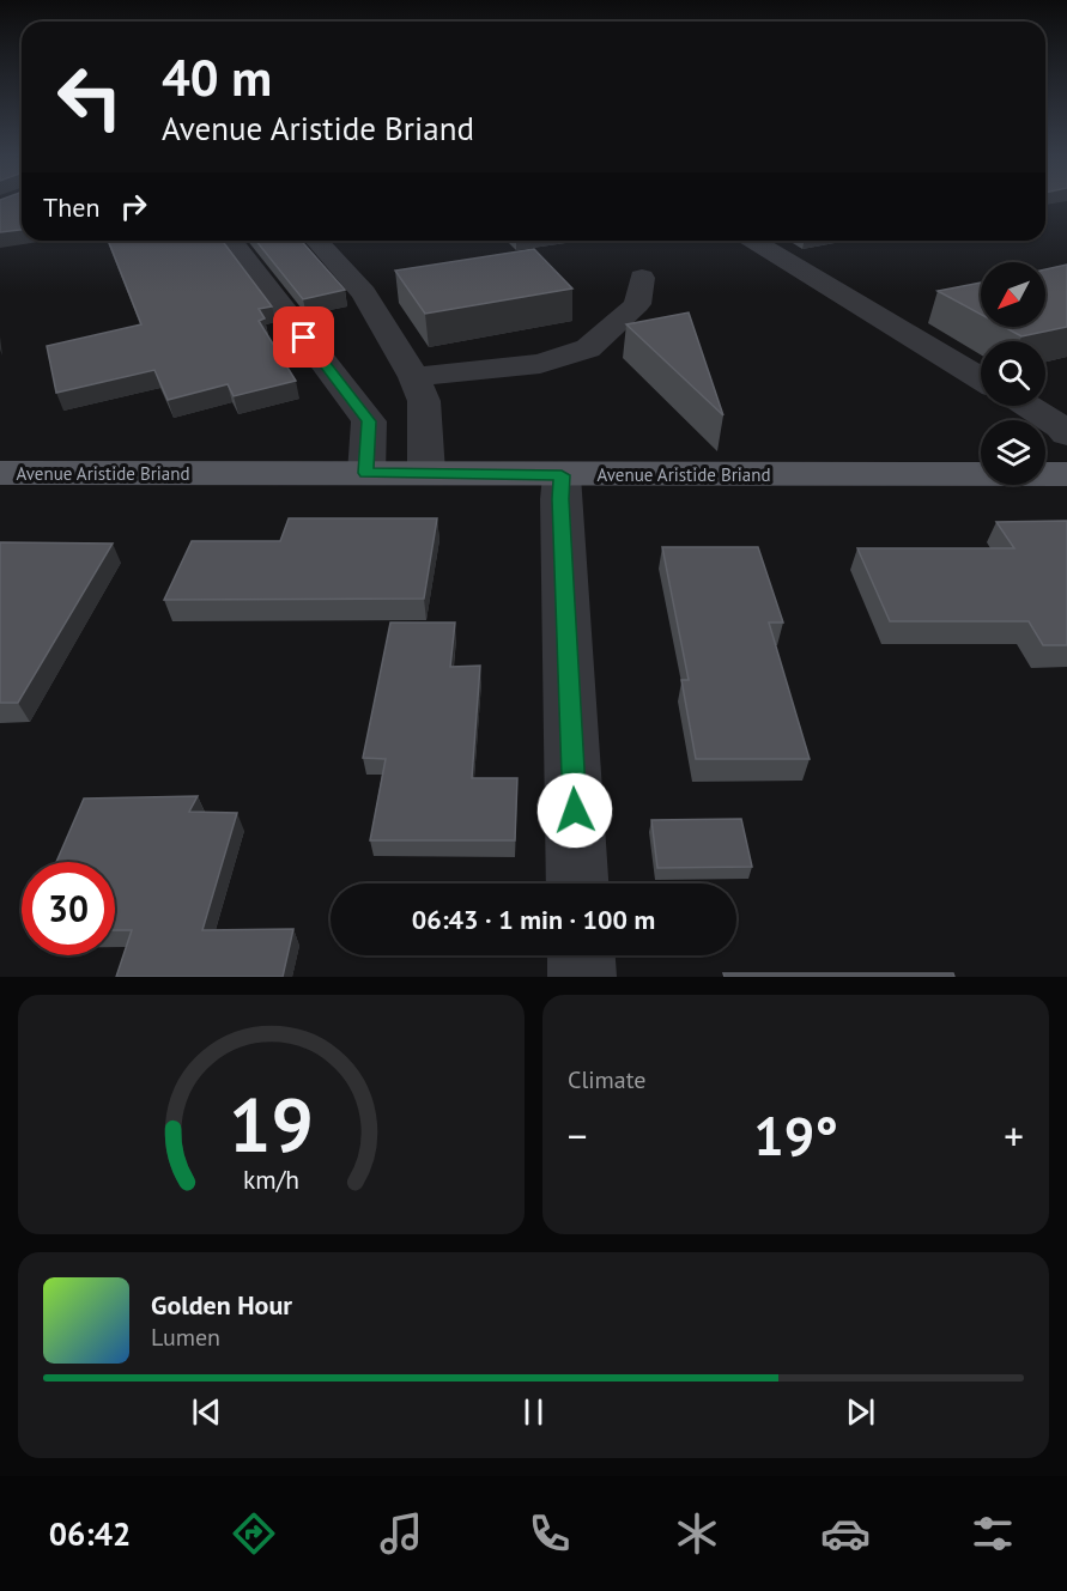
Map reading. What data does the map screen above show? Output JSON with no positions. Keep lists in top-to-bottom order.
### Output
{
  "streets": {
    "main road": ["Avenue Aristide Briand"]
  },
  "north": "bottom left",
  "page": {
    "turn": ["40 m", "Avenue Aristide Briand"],
    "then": "Then",
    "limit": "30",
    "trip": "06:43 · 1 min · 100 m",
    "tile": "Climate",
    "heat": ["−", "19°", "+"],
    "song": ["Golden Hour", "Lumen"],
    "tabs": "06:42",
    "gauge": ["19", "km/h"]
  }
}
